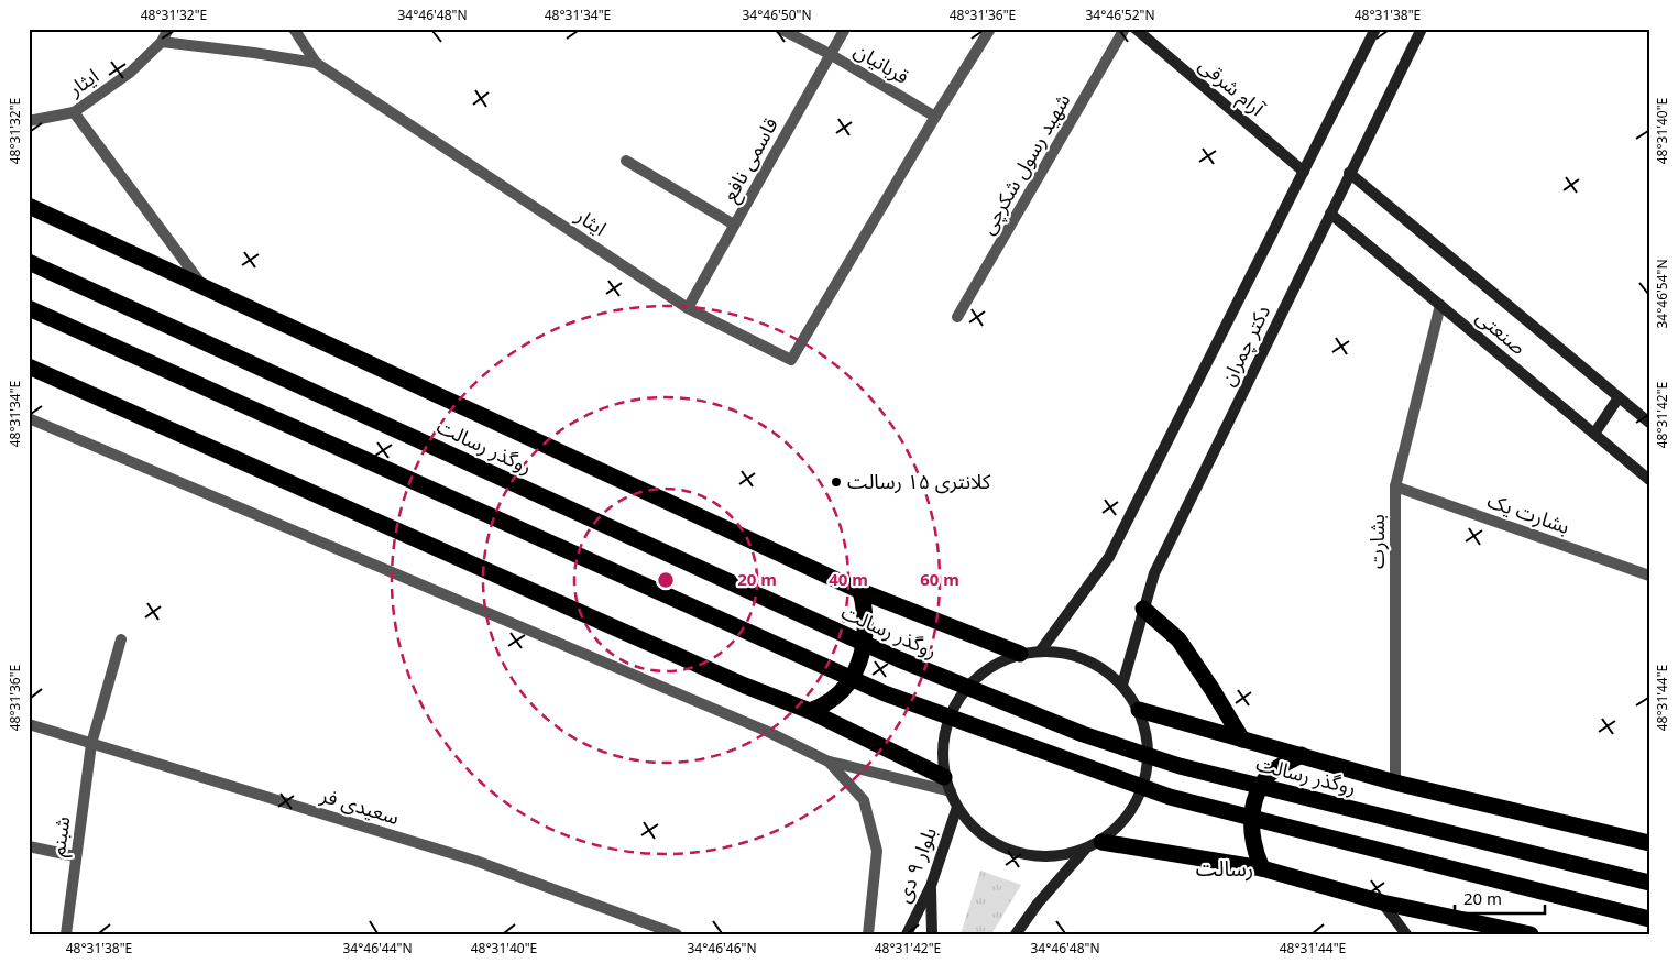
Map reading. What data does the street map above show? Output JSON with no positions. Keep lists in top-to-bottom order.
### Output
{
  "streets": {
    "highway": ["روگذر رسالت"],
    "main road": [
      "آرام شرقی",
      "صنعتی",
      "دکتر چمران",
      "بلوار ۹ دی"
    ],
    "street": [
      "قربانیان",
      "ایثار",
      "قاسمی نافع",
      "شهید رسول شکرچی",
      "بشارت یک",
      "بشارت",
      "سعیدی فر",
      "شبنم"
    ]
  },
  "crossings": [
    ["قربانیان", "ایثار"],
    ["قربانیان", "قاسمی نافع"],
    ["ایثار", "قاسمی نافع"],
    ["آرام شرقی", "دکتر چمران"],
    ["صنعتی", "دکتر چمران"],
    ["صنعتی", "بشارت"],
    ["بشارت یک", "بشارت"],
    ["سعیدی فر", "شبنم"]
  ],
  "districts": ["رسالت"],
  "places": ["کلانتری ۱۵ رسالت"],
  "scale_bar": "20 m",
  "coordinates": [
    "48°31'32\"E",
    "34°46'48\"N",
    "48°31'34\"E",
    "34°46'50\"N",
    "48°31'36\"E",
    "34°46'52\"N",
    "48°31'38\"E",
    "48°31'40\"E",
    "34°46'54\"N",
    "48°31'42\"E",
    "48°31'44\"E",
    "34°46'44\"N",
    "34°46'46\"N"
  ],
  "rings": ["20 m", "40 m", "60 m"]
}
